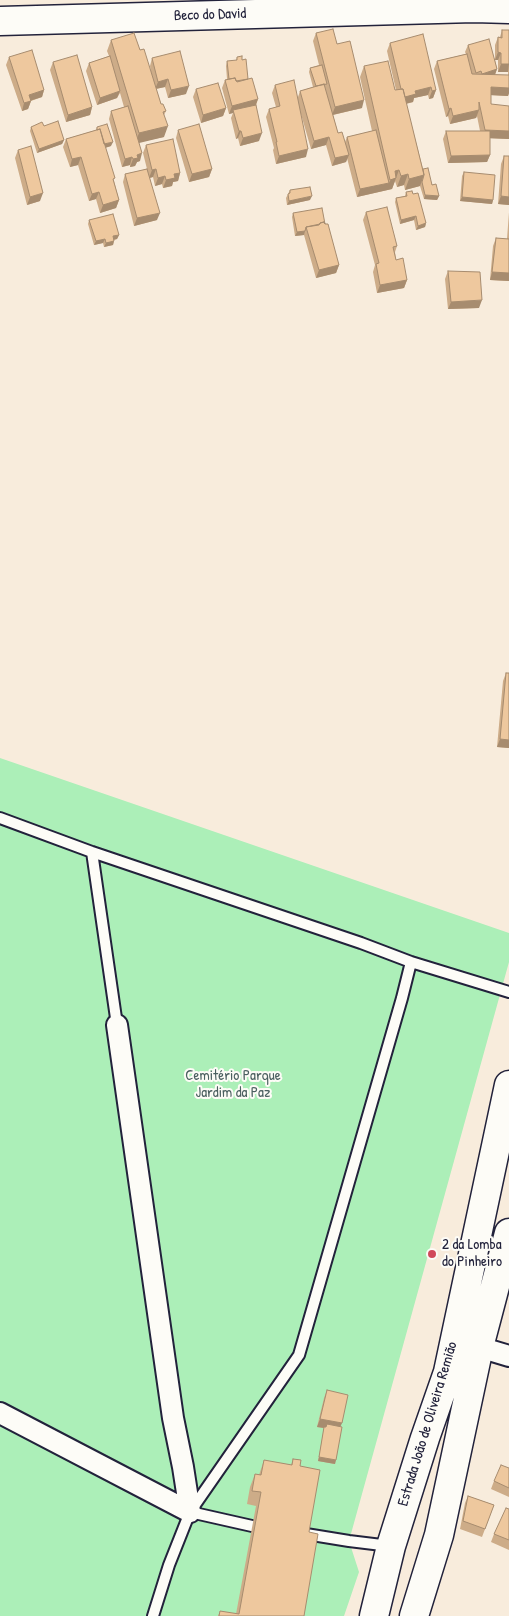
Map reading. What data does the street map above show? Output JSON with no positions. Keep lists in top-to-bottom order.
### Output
{
  "streets": {
    "main road": ["Beco do David", "Estrada João de Oliveira Remião"]
  },
  "parks": ["Cemitério Parque Jardim da Paz"],
  "places": ["2 da Lomba do Pinheiro"]
}
